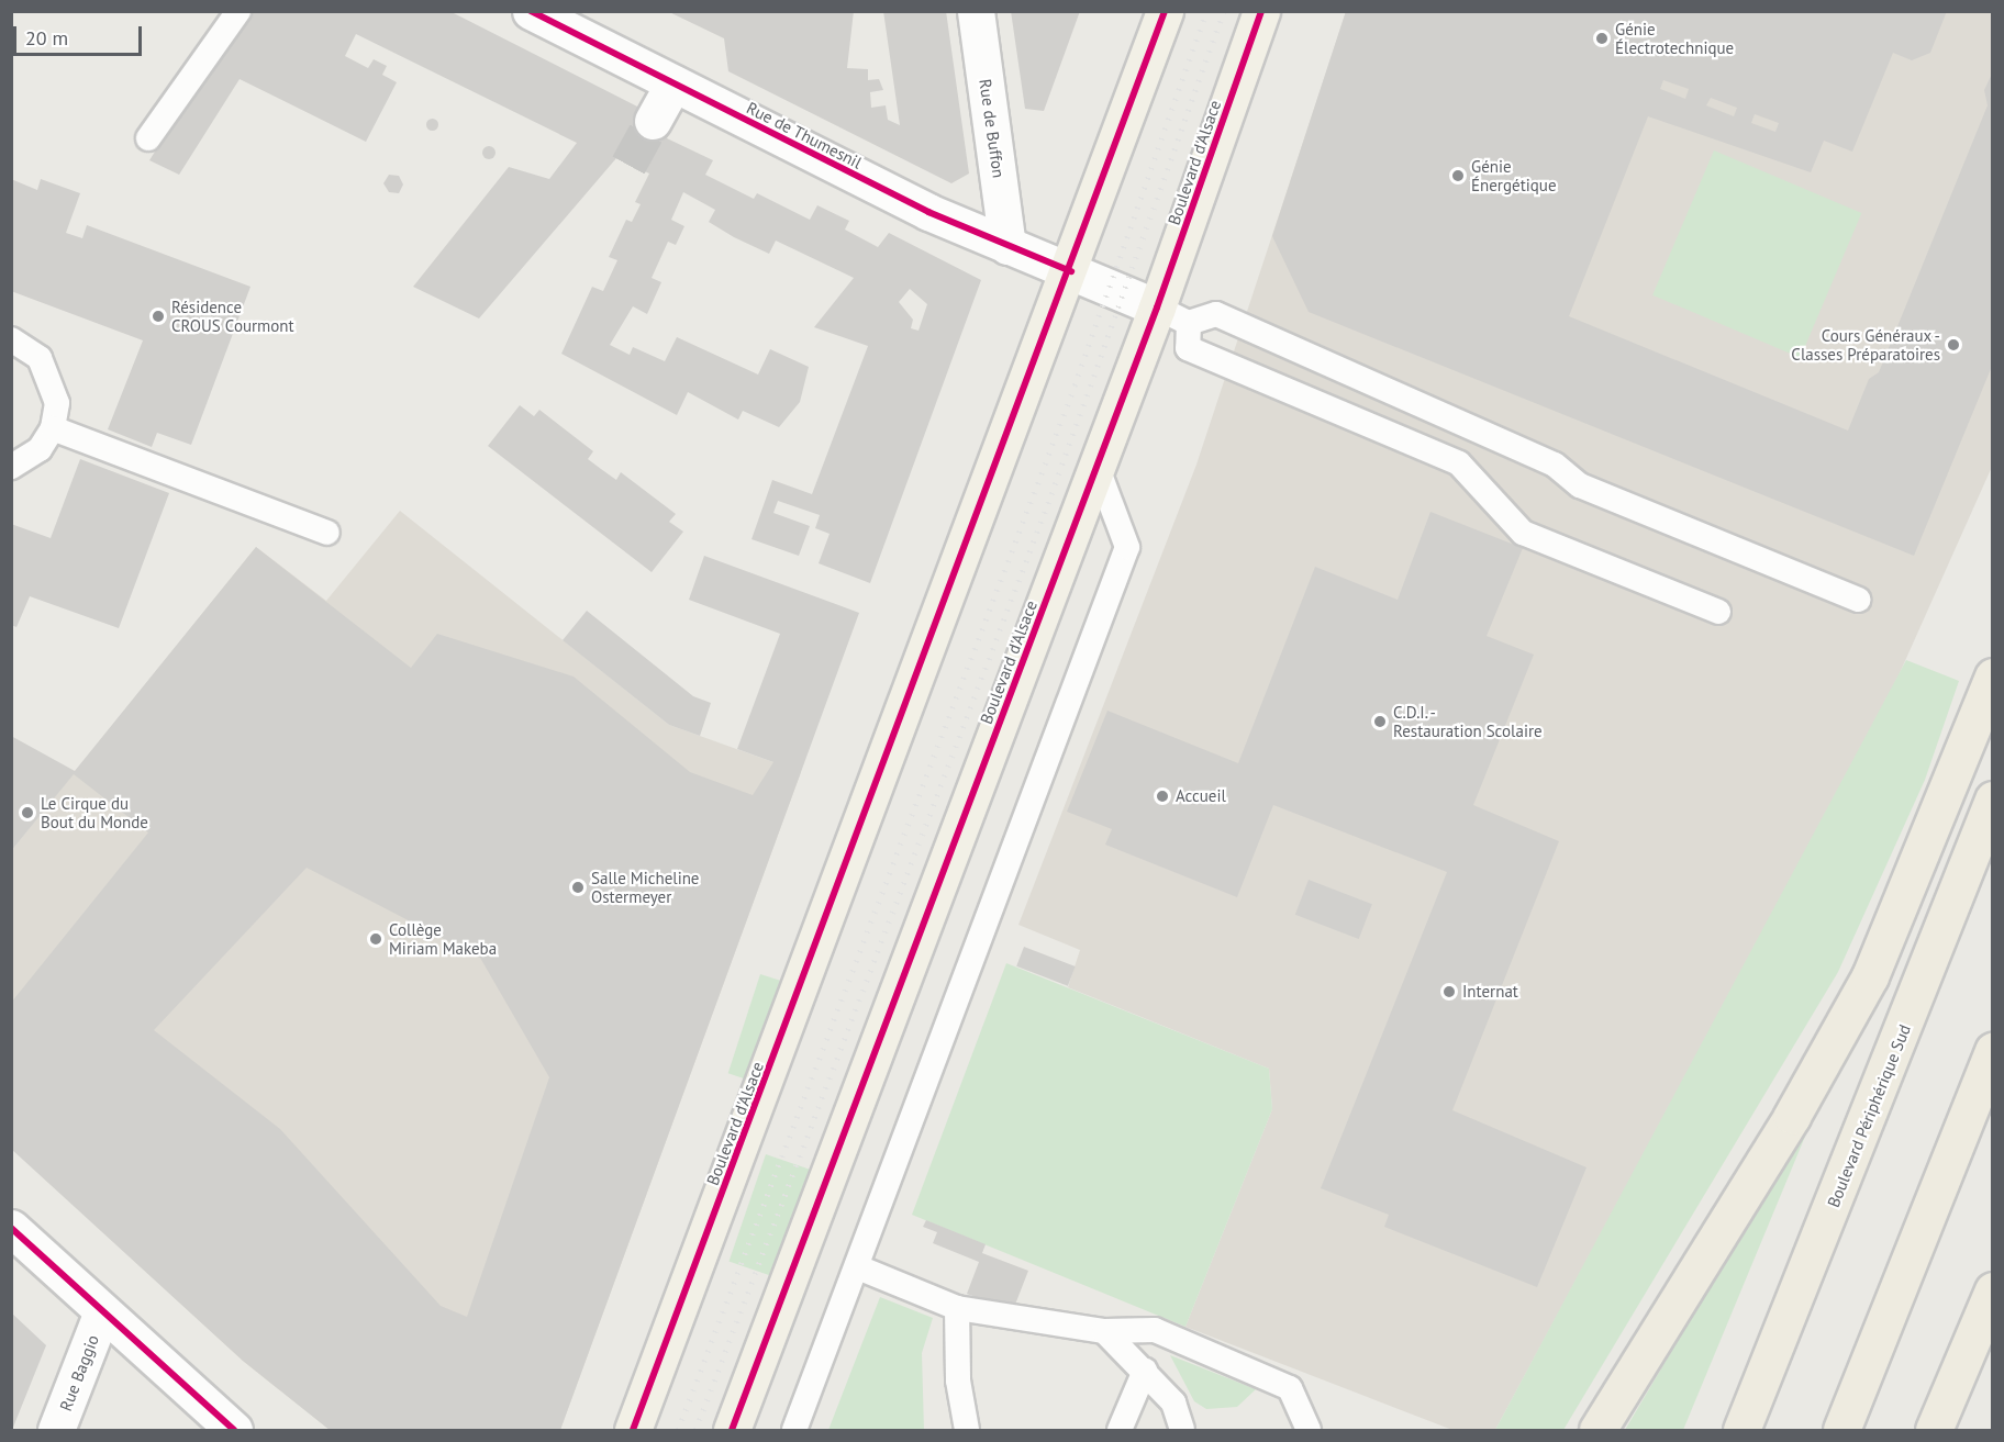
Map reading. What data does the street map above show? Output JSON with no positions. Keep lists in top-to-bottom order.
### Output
{
  "streets": {
    "highway": ["Boulevard Périphérique Sud"],
    "main road": ["Boulevard d'Alsace"],
    "street": ["Rue de Buffon", "Rue de Thumesnil", "Rue Baggio"]
  },
  "crossings": [
    ["Rue de Buffon", "Rue de Thumesnil"],
    ["Rue de Thumesnil", "Boulevard d'Alsace"]
  ],
  "places": [
    "Génie Électrotechnique",
    "Génie Énergétique",
    "Résidence CROUS Courmont",
    "Cours Généraux - Classes Préparatoires",
    "C.D.I. - Restauration Scolaire",
    "Accueil",
    "Le Cirque du Bout du Monde",
    "Salle Micheline Ostermeyer",
    "Collège Miriam Makeba",
    "Internat"
  ],
  "scale_bar": "20 m"
}
